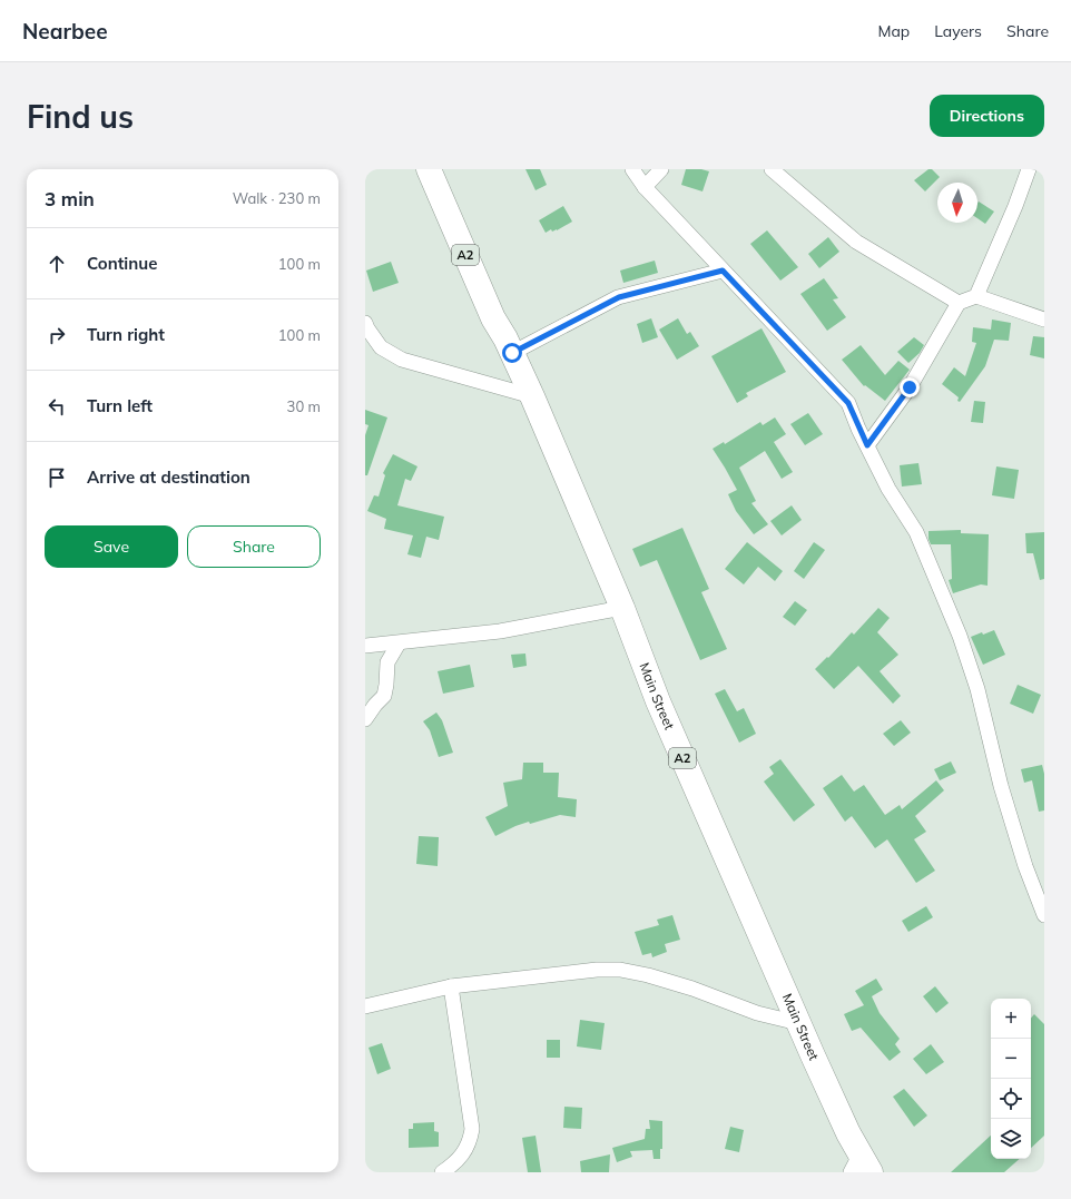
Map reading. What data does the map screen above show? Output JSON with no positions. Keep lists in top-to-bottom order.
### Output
{
  "streets": {
    "highway": ["A2", "Main Street"]
  },
  "north": "bottom",
  "page": {
    "header": "Nearbee",
    "nav": ["Map", "Layers", "Share"],
    "buttons": [
      "Directions",
      ["Save", "Share"]
    ],
    "title": "Find us",
    "heading": ["3 min", "Walk · 230 m"],
    "list": [
      ["Continue", "100 m"],
      ["Turn right", "100 m"],
      ["Turn left", "30 m"],
      "Arrive at destination"
    ],
    "map_buttons": ["+", "−"]
  }
}
